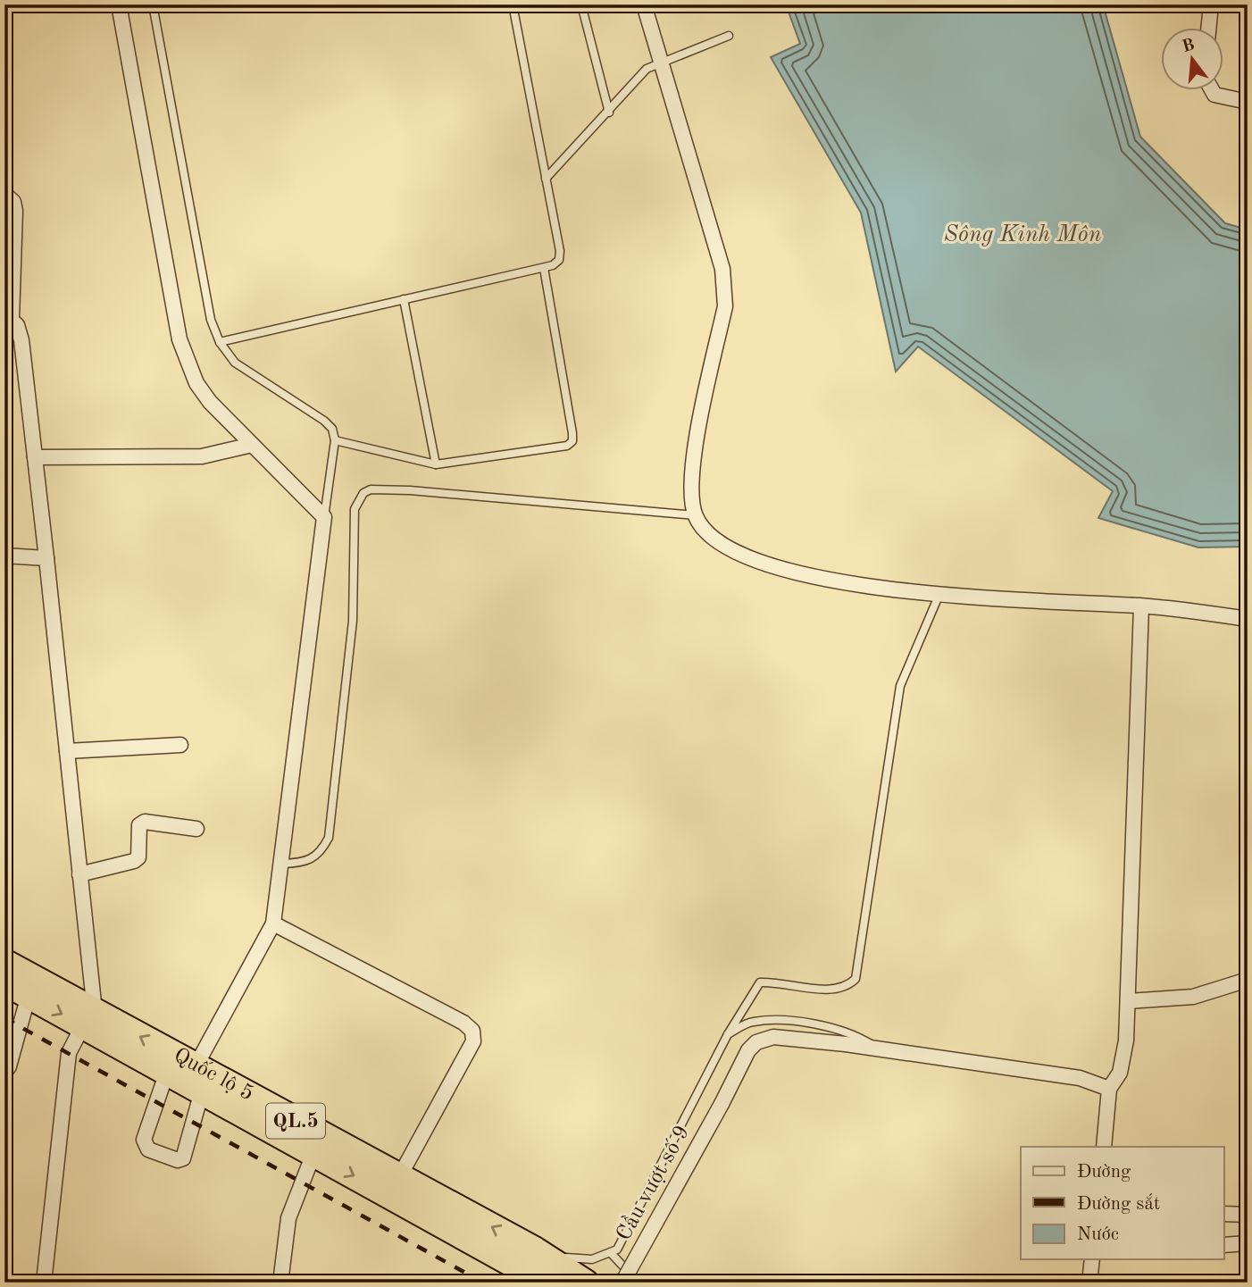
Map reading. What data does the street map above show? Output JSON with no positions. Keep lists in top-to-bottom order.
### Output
{
  "streets": {
    "highway": ["Quốc lộ 5", "QL.5"],
    "street": ["Cầu vượt số 9"]
  },
  "water": ["Sông Kinh Môn"],
  "legend": ["Đường", "Đường sắt", "Nước"],
  "north": "top"
}
